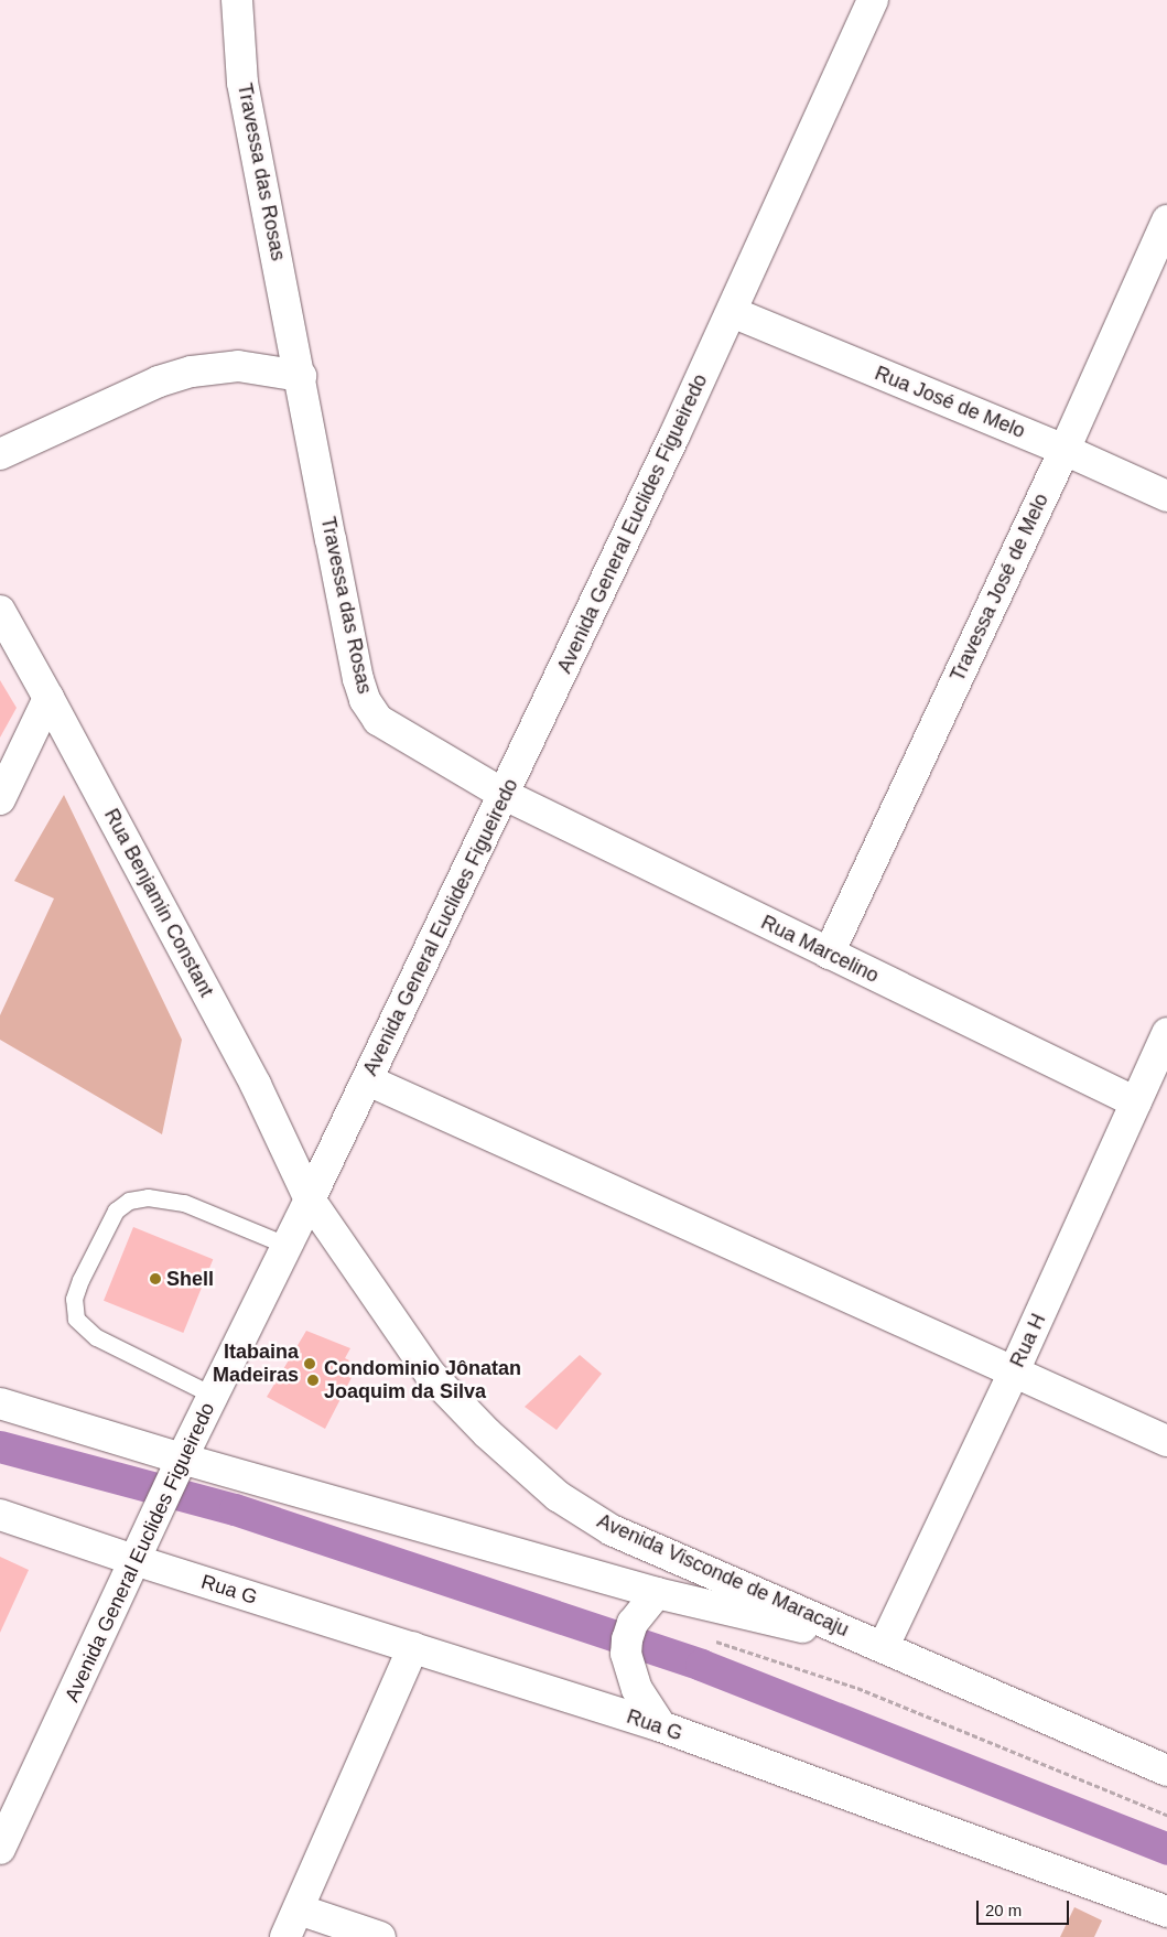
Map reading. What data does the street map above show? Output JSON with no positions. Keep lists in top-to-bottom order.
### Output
{
  "streets": {
    "street": [
      "Travessa das Rosas",
      "Rua José de Melo",
      "Avenida General Euclides Figueiredo",
      "Travessa José de Melo",
      "Rua Benjamin Constant",
      "Rua Marcelino",
      "Rua H",
      "Avenida Visconde de Maracaju",
      "Rua G"
    ]
  },
  "crossings": [
    ["Travessa das Rosas", "Avenida General Euclides Figueiredo"],
    ["Travessa das Rosas", "Rua Marcelino"],
    ["Rua José de Melo", "Avenida General Euclides Figueiredo"],
    ["Rua José de Melo", "Travessa José de Melo"],
    ["Avenida General Euclides Figueiredo", "Rua Benjamin Constant"],
    ["Avenida General Euclides Figueiredo", "Rua Marcelino"],
    ["Avenida General Euclides Figueiredo", "Avenida Visconde de Maracaju"],
    ["Avenida General Euclides Figueiredo", "Rua G"],
    ["Travessa José de Melo", "Rua Marcelino"],
    ["Rua Benjamin Constant", "Avenida Visconde de Maracaju"],
    ["Rua Marcelino", "Rua H"],
    ["Rua H", "Avenida Visconde de Maracaju"]
  ],
  "places": ["Shell", "Itabaina Madeiras", "Condominio Jônatan Joaquim da Silva"],
  "scale_bar": "20 m"
}
